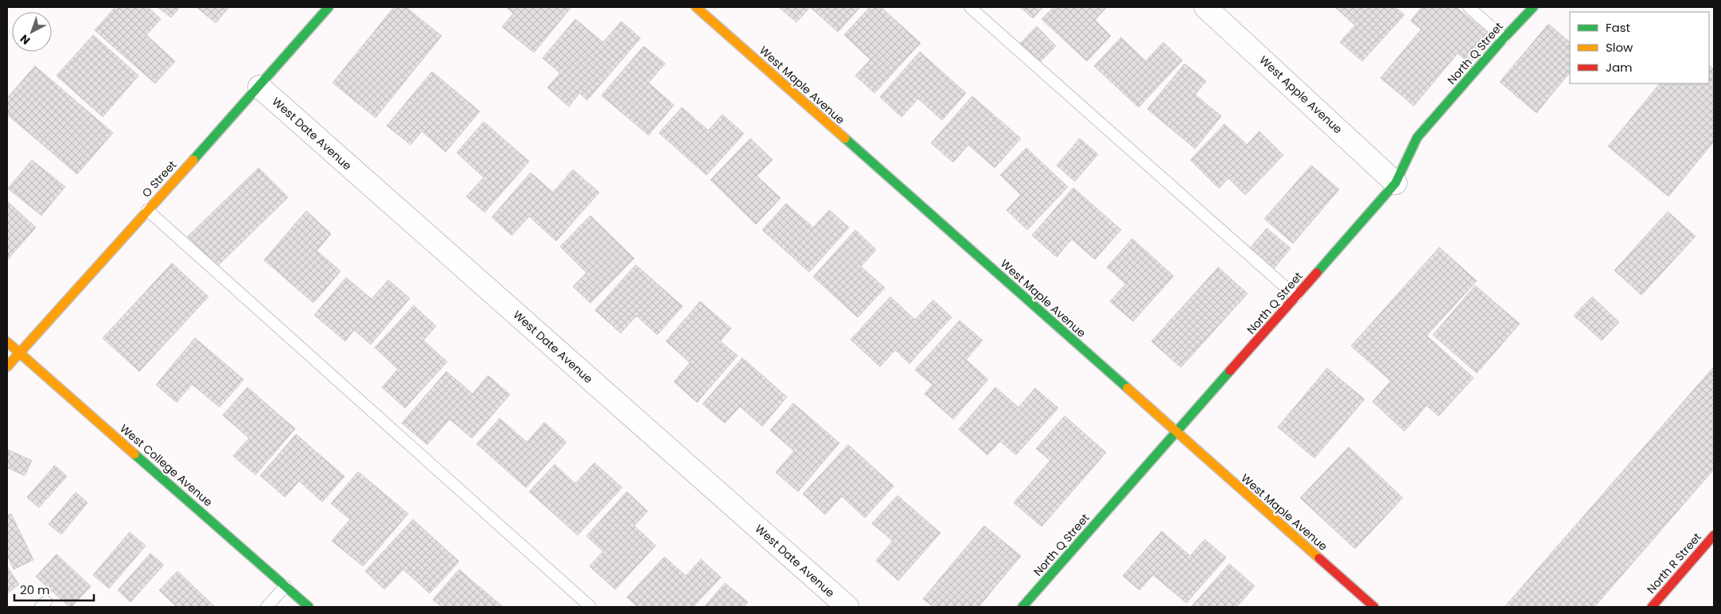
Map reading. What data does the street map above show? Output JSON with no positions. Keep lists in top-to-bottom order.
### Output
{
  "streets": {
    "street": [
      "North Q Street",
      "West Maple Avenue",
      "West Apple Avenue",
      "West Date Avenue",
      "O Street",
      "West College Avenue",
      "North R Street"
    ]
  },
  "crossings": [
    ["North Q Street", "West Maple Avenue"],
    ["North Q Street", "West Apple Avenue"],
    ["West Date Avenue", "O Street"],
    ["O Street", "West College Avenue"]
  ],
  "legend": ["Fast", "Slow", "Jam"],
  "scale_bar": "20 m",
  "north": "bottom left"
}
